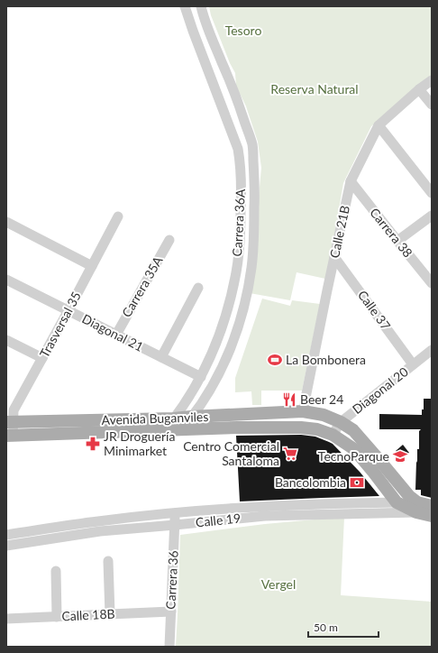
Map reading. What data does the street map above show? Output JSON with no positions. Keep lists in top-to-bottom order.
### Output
{
  "streets": {
    "main road": ["Avenida Buganviles", "Calle 19"],
    "street": [
      "Carrera 36A",
      "Calle 21B",
      "Carrera 38",
      "Carrera 35A",
      "Calle 37",
      "Trasversal 35",
      "Diagonal 21",
      "Diagonal 20",
      "Carrera 36",
      "Calle 18B"
    ]
  },
  "crossings": [
    ["Carrera 36A", "Diagonal 21"],
    ["Carrera 36A", "Avenida Buganviles"],
    ["Calle 21B", "Carrera 38"],
    ["Calle 21B", "Calle 37"],
    ["Calle 21B", "Avenida Buganviles"],
    ["Carrera 35A", "Diagonal 21"],
    ["Calle 37", "Diagonal 20"],
    ["Trasversal 35", "Diagonal 21"],
    ["Trasversal 35", "Avenida Buganviles"],
    ["Diagonal 20", "Avenida Buganviles"],
    ["Avenida Buganviles", "Calle 19"],
    ["Calle 19", "Carrera 36"],
    ["Carrera 36", "Calle 18B"]
  ],
  "parks": ["Tesoro", "Reserva Natural", "Vergel"],
  "places": {
    "sports": ["La Bombonera"],
    "restaurant": ["Beer 24"],
    "pharmacy": ["JR Droguería Minimarket"],
    "supermarket": ["Centro Comercial Santaloma"],
    "school or university": ["TecnoParque"],
    "bank": ["Bancolombia"]
  },
  "scale_bar": "50 m"
}
